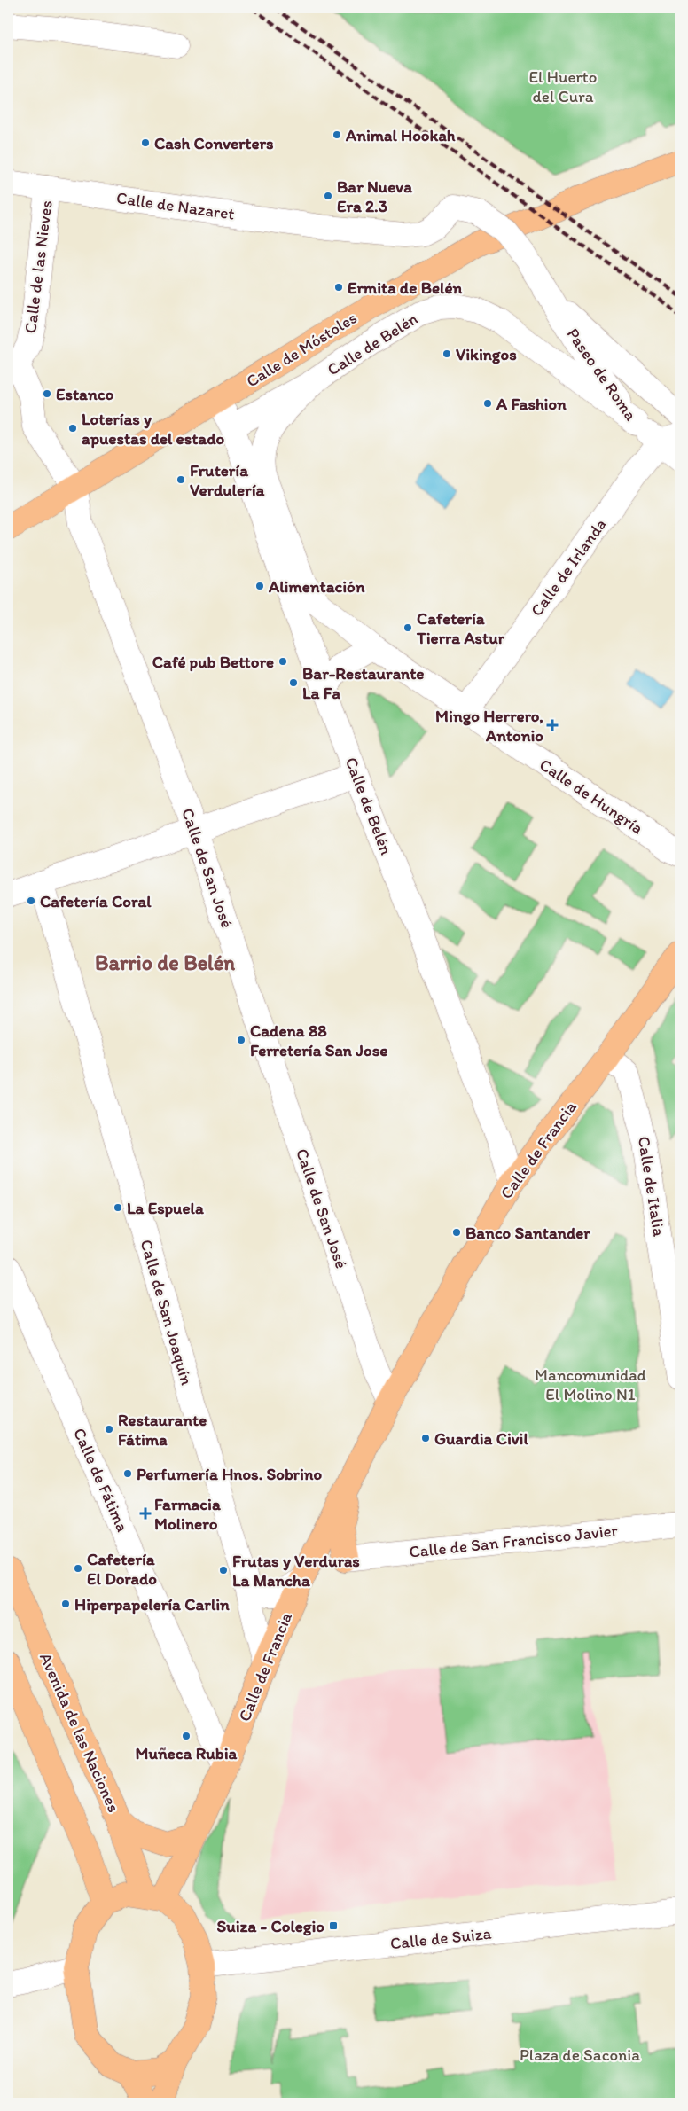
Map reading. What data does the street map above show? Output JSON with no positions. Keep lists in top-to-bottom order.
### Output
{
  "streets": {
    "main road": ["Calle de Móstoles", "Calle de Francia", "Avenida de las Naciones"],
    "street": [
      "Calle de Nazaret",
      "Calle de las Nieves",
      "Calle de Belén",
      "Paseo de Roma",
      "Calle de Irlanda",
      "Calle de Hungría",
      "Calle de San José",
      "Calle de Italia",
      "Calle de San Joaquín",
      "Calle de Fátima",
      "Calle de San Francisco Javier",
      "Calle de Suiza"
    ]
  },
  "crossings": [
    ["Calle de Nazaret", "Calle de las Nieves"],
    ["Calle de Nazaret", "Paseo de Roma"],
    ["Calle de las Nieves", "Calle de Móstoles"],
    ["Calle de las Nieves", "Calle de San José"],
    ["Calle de Belén", "Calle de Móstoles"],
    ["Calle de Belén", "Paseo de Roma"],
    ["Calle de Belén", "Calle de Hungría"],
    ["Calle de Belén", "Calle de Francia"],
    ["Calle de Móstoles", "Calle de San José"],
    ["Paseo de Roma", "Calle de Irlanda"],
    ["Calle de Irlanda", "Calle de Hungría"],
    ["Calle de San José", "Calle de Francia"],
    ["Calle de Francia", "Calle de Italia"],
    ["Calle de Francia", "Calle de San Joaquín"],
    ["Calle de Francia", "Calle de Fátima"],
    ["Calle de Francia", "Calle de San Francisco Javier"],
    ["Calle de Francia", "Avenida de las Naciones"],
    ["Calle de Francia", "Calle de Suiza"],
    ["Avenida de las Naciones", "Calle de Suiza"]
  ],
  "districts": ["Barrio de Belén"],
  "parks": ["El Huerto del Cura", "Mancomunidad El Molino N1", "Plaza de Saconia"],
  "places": {
    "other": [
      "Animal Hookah",
      "Cash Converters",
      "Bar Nueva Era 2.3",
      "Ermita de Belén",
      "Vikingos",
      "Estanco",
      "A Fashion",
      "Loterías y apuestas del estado",
      "Frutería Verdulería",
      "Alimentación",
      "Cafetería Tierra Astur",
      "Café pub Bettore",
      "Bar-Restaurante La Fa",
      "Cafetería Coral",
      "Cadena 88 Ferretería San Jose",
      "La Espuela",
      "Banco Santander",
      "Restaurante Fátima",
      "Guardia Civil",
      "Perfumería Hnos. Sobrino",
      "Cafetería El Dorado",
      "Frutas y Verduras La Mancha",
      "Hiperpapelería Carlin",
      "Muñeca Rubia"
    ],
    "health": ["Mingo Herrero, Antonio", "Farmacia Molinero"],
    "transit": ["Suiza - Colegio"]
  }
}
